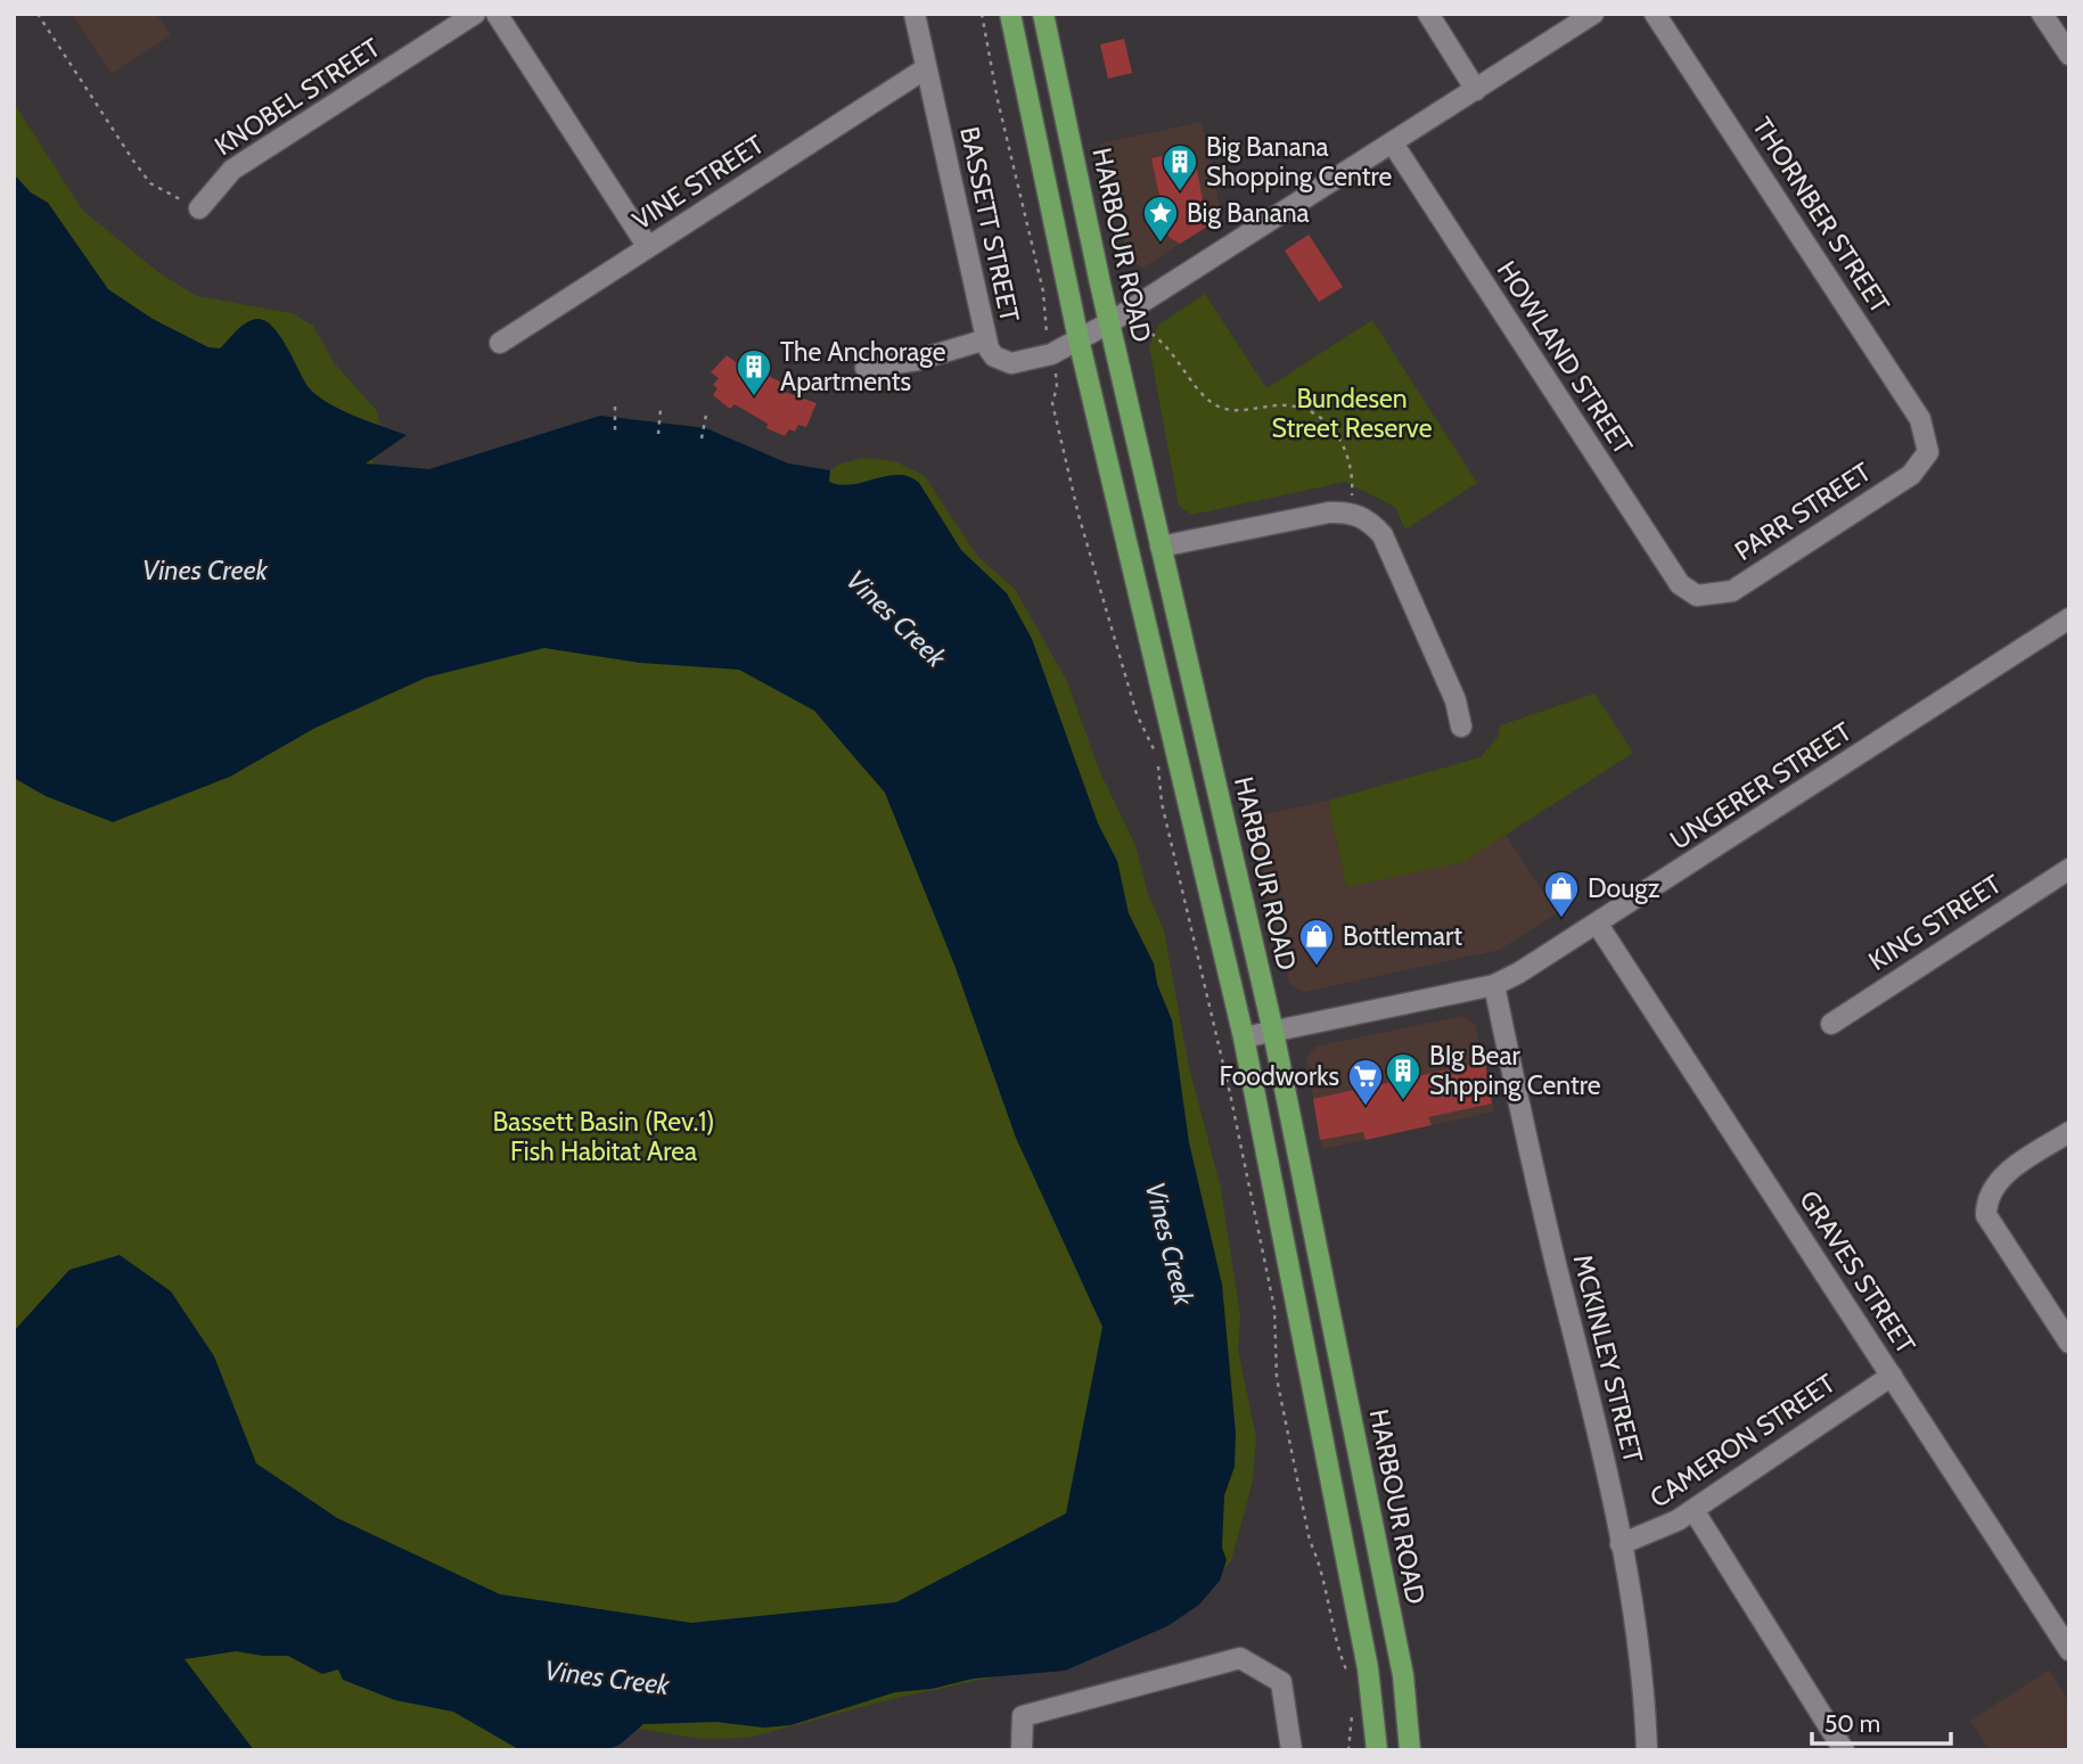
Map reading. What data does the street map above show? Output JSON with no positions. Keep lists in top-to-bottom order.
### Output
{
  "streets": {
    "main road": ["HARBOUR ROAD"],
    "street": [
      "KNOBEL STREET",
      "VINE STREET",
      "THORNBER STREET",
      "BASSETT STREET",
      "HOWLAND STREET",
      "PARR STREET",
      "UNGERER STREET",
      "KING STREET",
      "GRAVES STREET",
      "MCKINLEY STREET",
      "CAMERON STREET"
    ]
  },
  "crossings": [
    ["VINE STREET", "BASSETT STREET"],
    ["THORNBER STREET", "PARR STREET"],
    ["BASSETT STREET", "HARBOUR ROAD"],
    ["BASSETT STREET", "HOWLAND STREET"],
    ["HARBOUR ROAD", "UNGERER STREET"],
    ["HOWLAND STREET", "PARR STREET"],
    ["UNGERER STREET", "GRAVES STREET"],
    ["UNGERER STREET", "MCKINLEY STREET"],
    ["GRAVES STREET", "CAMERON STREET"],
    ["MCKINLEY STREET", "CAMERON STREET"]
  ],
  "water": ["Vines Creek"],
  "parks": ["Bundesen Street Reserve", "Bassett Basin (Rev.1) Fish Habitat Area"],
  "places": {
    "building": ["Big Banana Shopping Centre", "The Anchorage Apartments", "BIg Bear Shpping Centre"],
    "place": ["Big Banana"],
    "shop": ["Dougz", "Bottlemart"],
    "supermarket": ["Foodworks"]
  },
  "scale_bar": "50 m"
}
